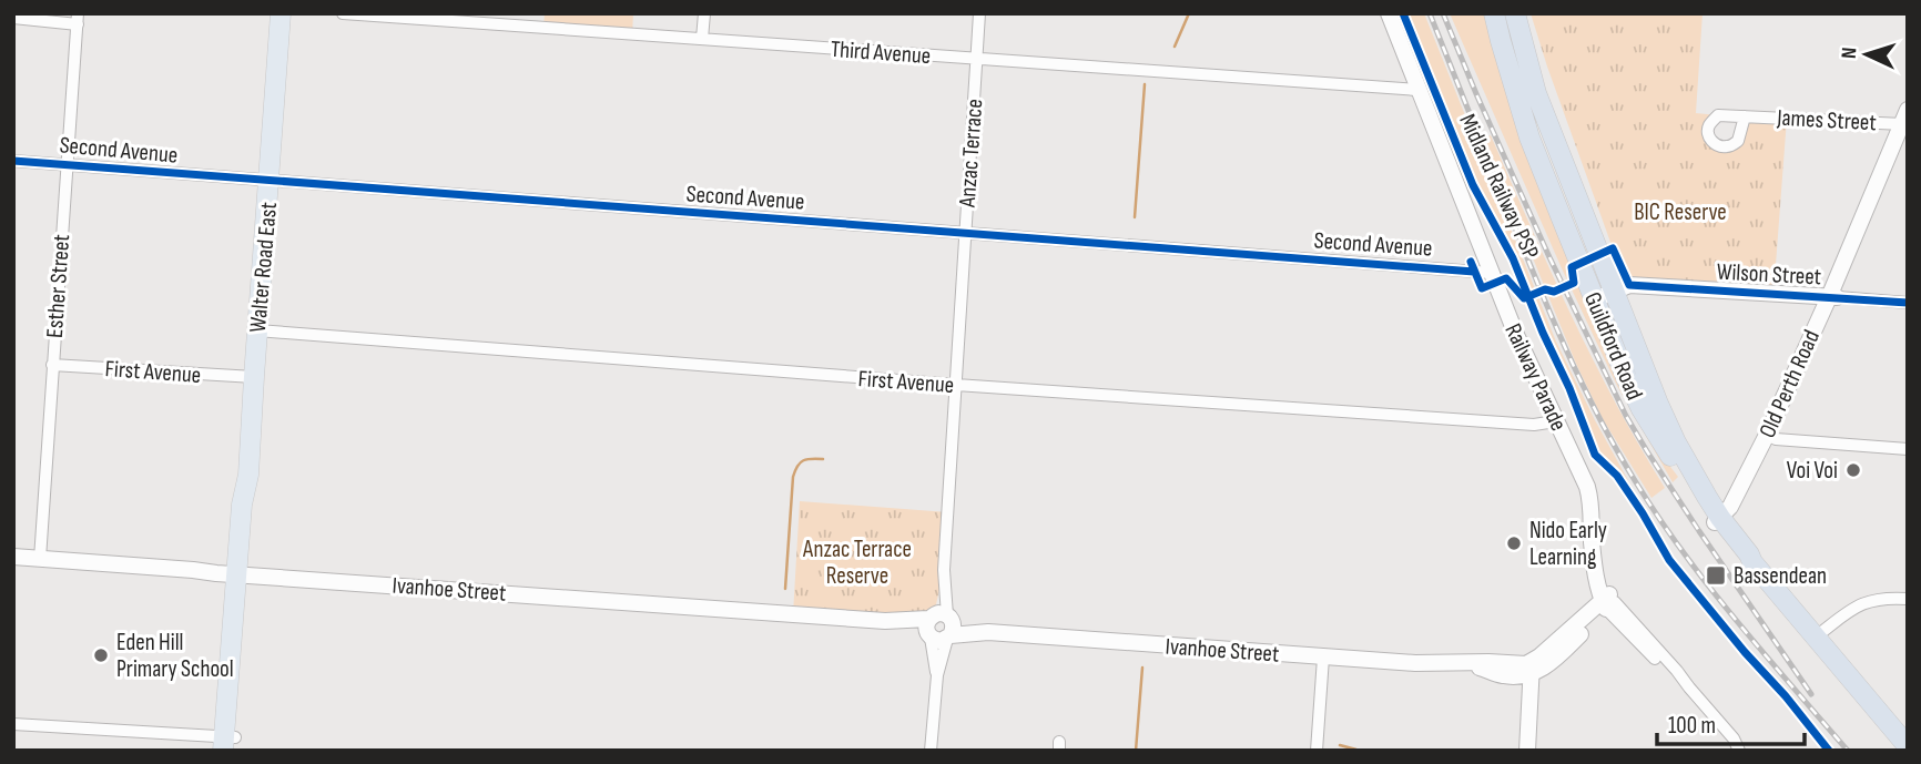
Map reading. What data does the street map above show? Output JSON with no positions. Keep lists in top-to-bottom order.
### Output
{
  "streets": {
    "highway": ["Guildford Road"],
    "main road": ["Walter Road East"],
    "street": [
      "Third Avenue",
      "James Street",
      "Second Avenue",
      "Anzac Terrace",
      "Wilson Street",
      "Esther Street",
      "First Avenue",
      "Railway Parade",
      "Old Perth Road",
      "Ivanhoe Street"
    ],
    "cycle path": ["Midland Railway PSP"]
  },
  "crossings": [
    ["Third Avenue", "Anzac Terrace"],
    ["Third Avenue", "Railway Parade"],
    ["James Street", "Old Perth Road"],
    ["Second Avenue", "Anzac Terrace"],
    ["Second Avenue", "Walter Road East"],
    ["Second Avenue", "Esther Street"],
    ["Second Avenue", "Railway Parade"],
    ["Anzac Terrace", "First Avenue"],
    ["Anzac Terrace", "Ivanhoe Street"],
    ["Walter Road East", "First Avenue"],
    ["Walter Road East", "Ivanhoe Street"],
    ["Wilson Street", "Guildford Road"],
    ["Wilson Street", "Old Perth Road"],
    ["Esther Street", "First Avenue"],
    ["Esther Street", "Ivanhoe Street"],
    ["Guildford Road", "Old Perth Road"],
    ["First Avenue", "Railway Parade"]
  ],
  "parks": ["BIC Reserve", "Anzac Terrace Reserve"],
  "places": {
    "other": ["Voi Voi", "Nido Early Learning", "Eden Hill Primary School"],
    "transit": ["Bassendean"]
  },
  "scale_bar": "100 m",
  "north": "left"
}
